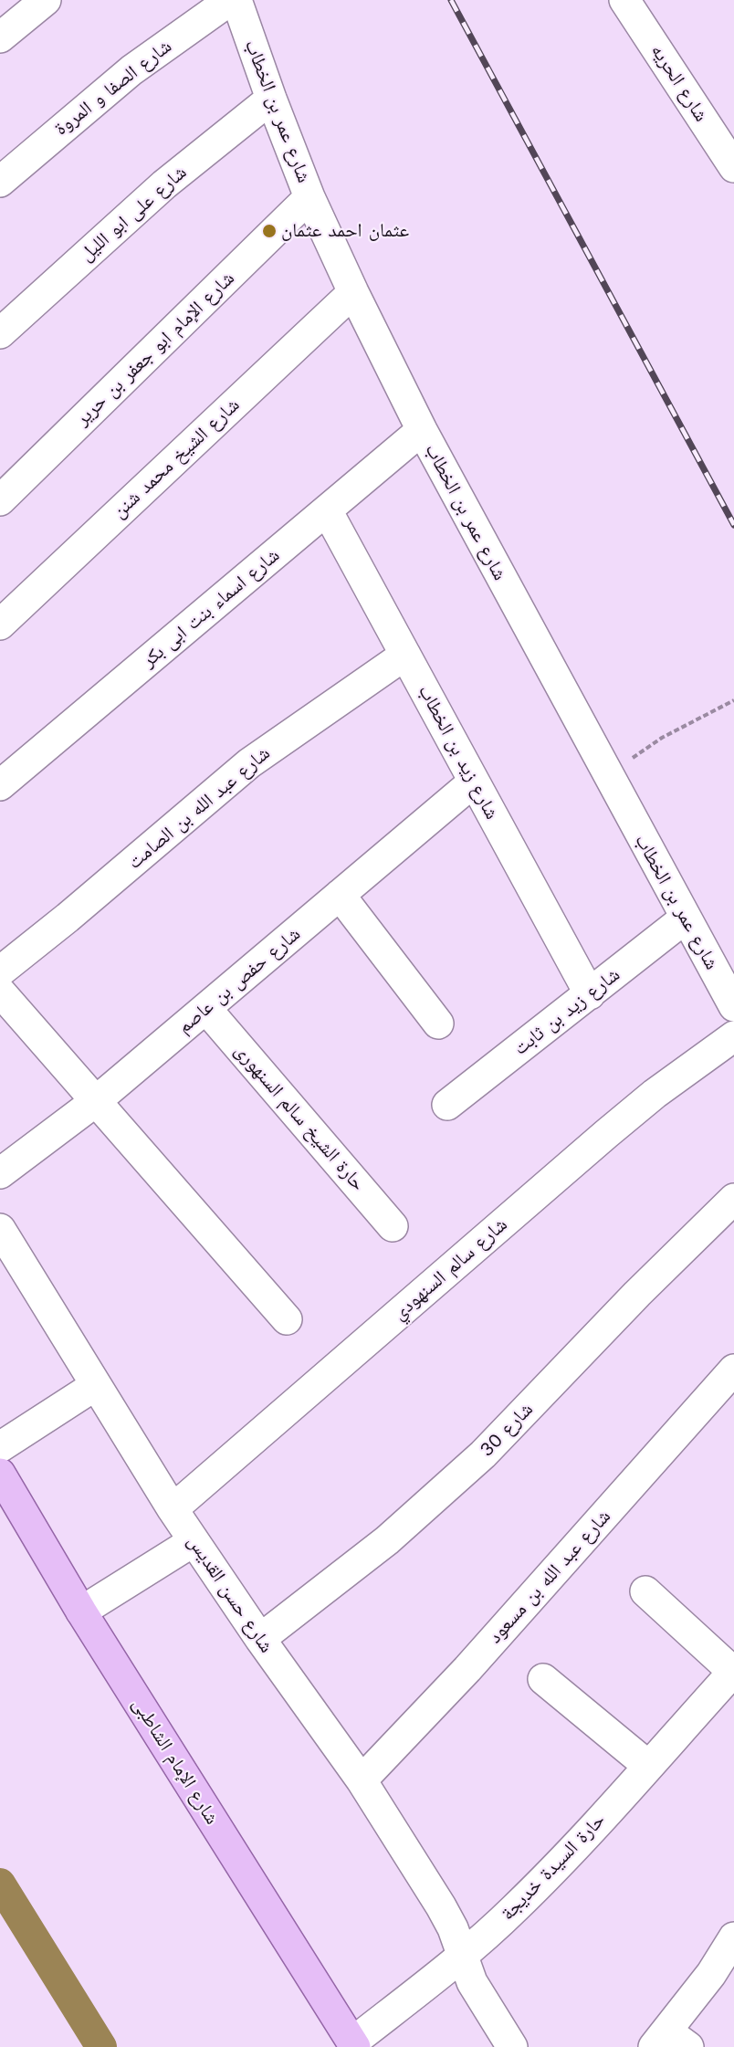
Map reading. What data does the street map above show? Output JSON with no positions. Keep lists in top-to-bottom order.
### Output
{
  "streets": {
    "main road": ["شارع الإمام الشاطبى"],
    "street": [
      "شارع الحريه",
      "شارع الصفا و المروة",
      "شارع عمر بن الخطاب",
      "شارع على ابو الليل",
      "شارع الإمام ابو جعفر بن حرير",
      "شارع الشيخ محمد شنن",
      "شارع اسماء بنت ابى بكر",
      "شارع زيد بن الخطاب",
      "شارع عبد الله بن الصامت",
      "شارع حفص بن عاصم",
      "شارع زيد بن ثابت",
      "حارة الشيخ سالم السنهورى",
      "شارع سالم السنهودي",
      "شارع 30",
      "شارع عبد الله بن مسعود",
      "شارع حسن القديس",
      "حارة السيدة خديجة"
    ]
  },
  "crossings": [
    ["شارع عمر بن الخطاب", "شارع على ابو الليل"],
    ["شارع عمر بن الخطاب", "شارع الإمام ابو جعفر بن حرير"],
    ["شارع عمر بن الخطاب", "شارع الشيخ محمد شنن"],
    ["شارع عمر بن الخطاب", "شارع اسماء بنت ابى بكر"],
    ["شارع عمر بن الخطاب", "شارع زيد بن ثابت"],
    ["شارع اسماء بنت ابى بكر", "شارع زيد بن الخطاب"],
    ["شارع زيد بن الخطاب", "شارع عبد الله بن الصامت"],
    ["شارع زيد بن الخطاب", "شارع حفص بن عاصم"],
    ["شارع زيد بن الخطاب", "شارع زيد بن ثابت"],
    ["شارع حفص بن عاصم", "حارة الشيخ سالم السنهورى"],
    ["شارع سالم السنهودي", "شارع حسن القديس"],
    ["شارع 30", "شارع حسن القديس"],
    ["شارع عبد الله بن مسعود", "شارع حسن القديس"],
    ["شارع حسن القديس", "حارة السيدة خديجة"],
    ["شارع الإمام الشاطبى", "حارة السيدة خديجة"]
  ],
  "places": ["عثمان احمد عثمان"]
}
